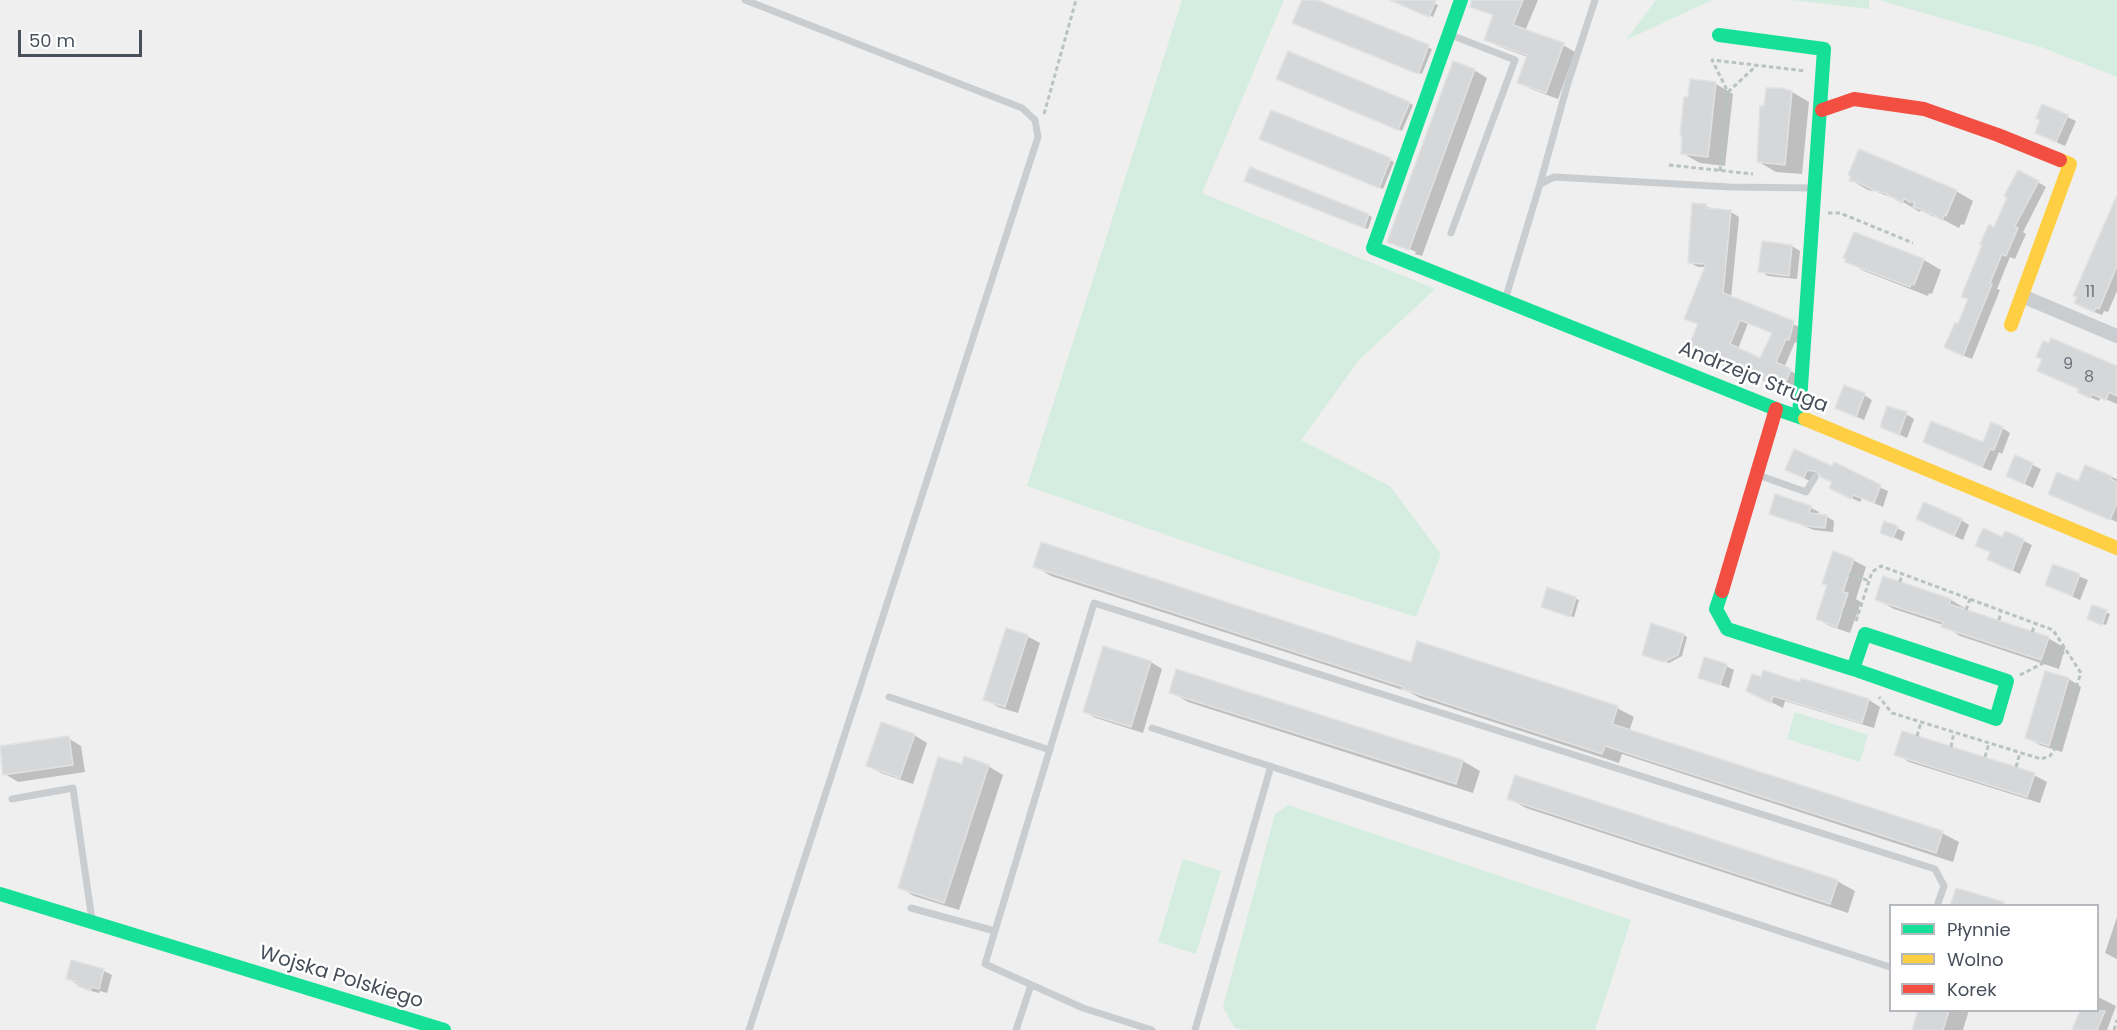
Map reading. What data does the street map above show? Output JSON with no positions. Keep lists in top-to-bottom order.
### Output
{
  "streets": {
    "street": ["Andrzeja Struga", "Wojska Polskiego"]
  },
  "house_numbers": ["11", "9", "8"],
  "legend": ["Płynnie", "Wolno", "Korek"],
  "scale_bar": "50 m"
}
